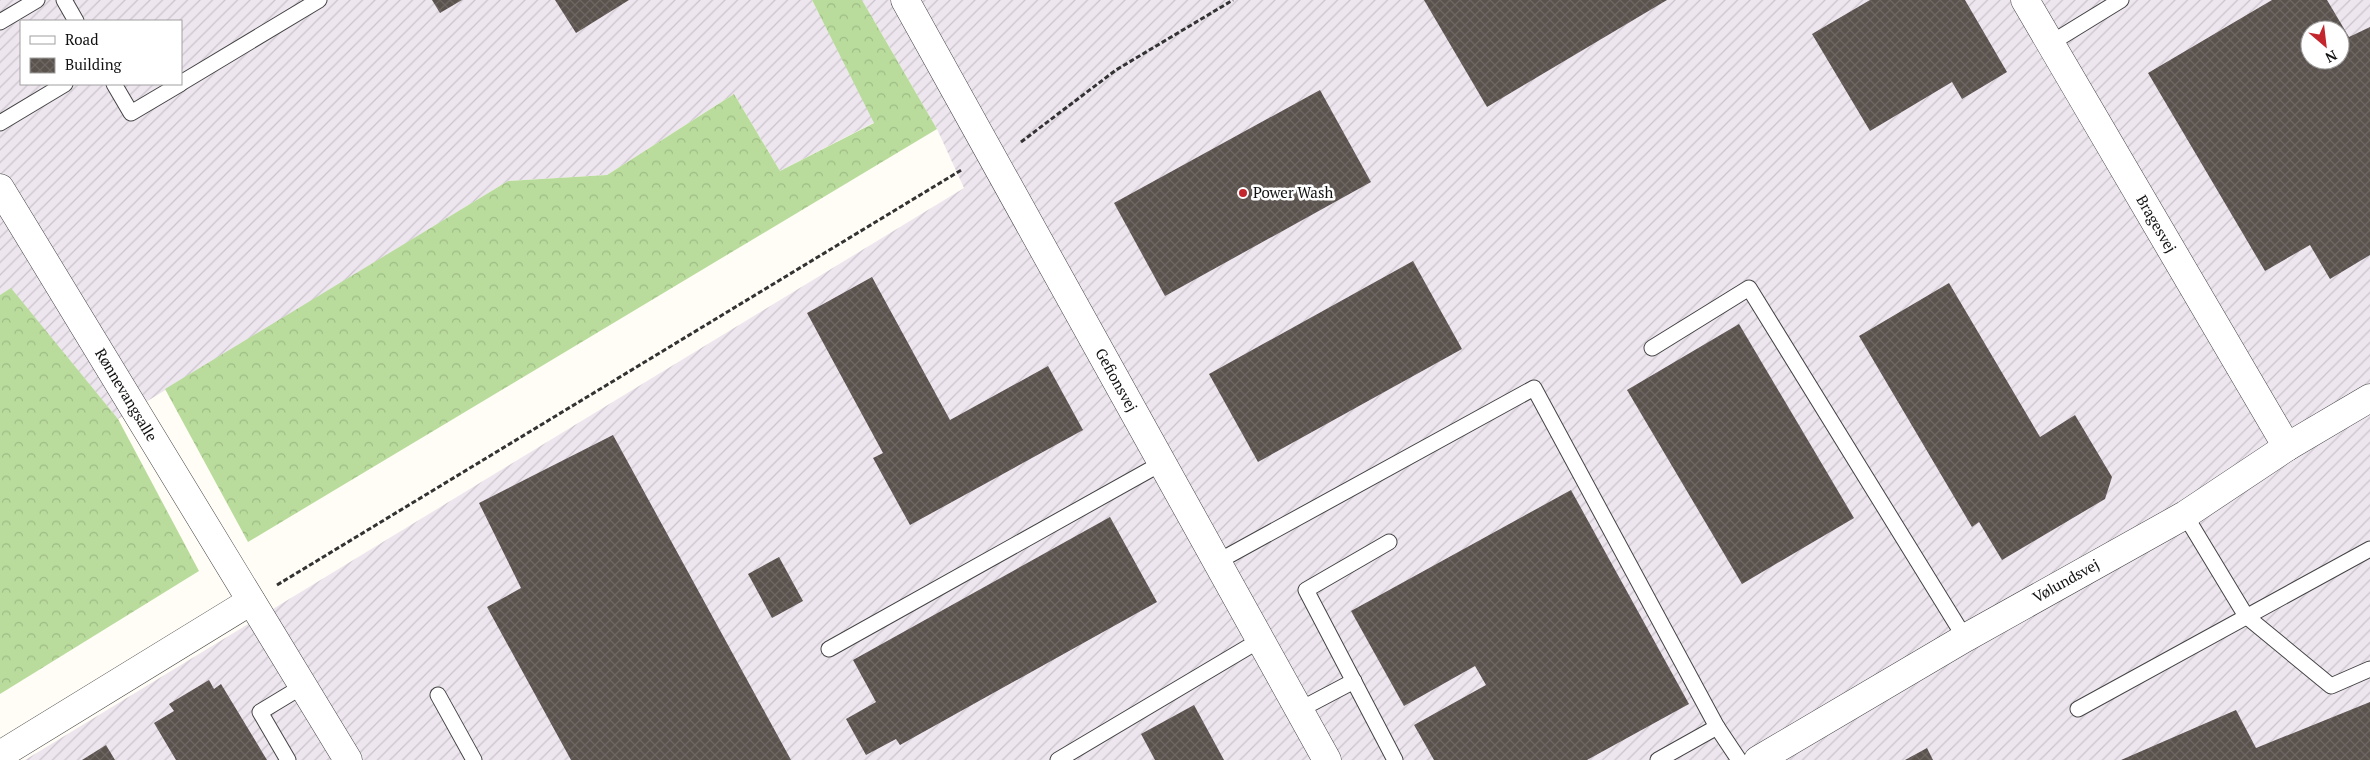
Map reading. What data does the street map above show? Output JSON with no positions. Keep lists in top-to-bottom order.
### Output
{
  "streets": {
    "street": [
      "Bragesvej",
      "Gefionsvej",
      "Rønnevangsalle",
      "Vølundsvej"
    ]
  },
  "crossings": [
    ["Bragesvej", "Vølundsvej"]
  ],
  "places": ["Power Wash"],
  "legend": ["Road", "Building"],
  "north": "bottom right"
}
